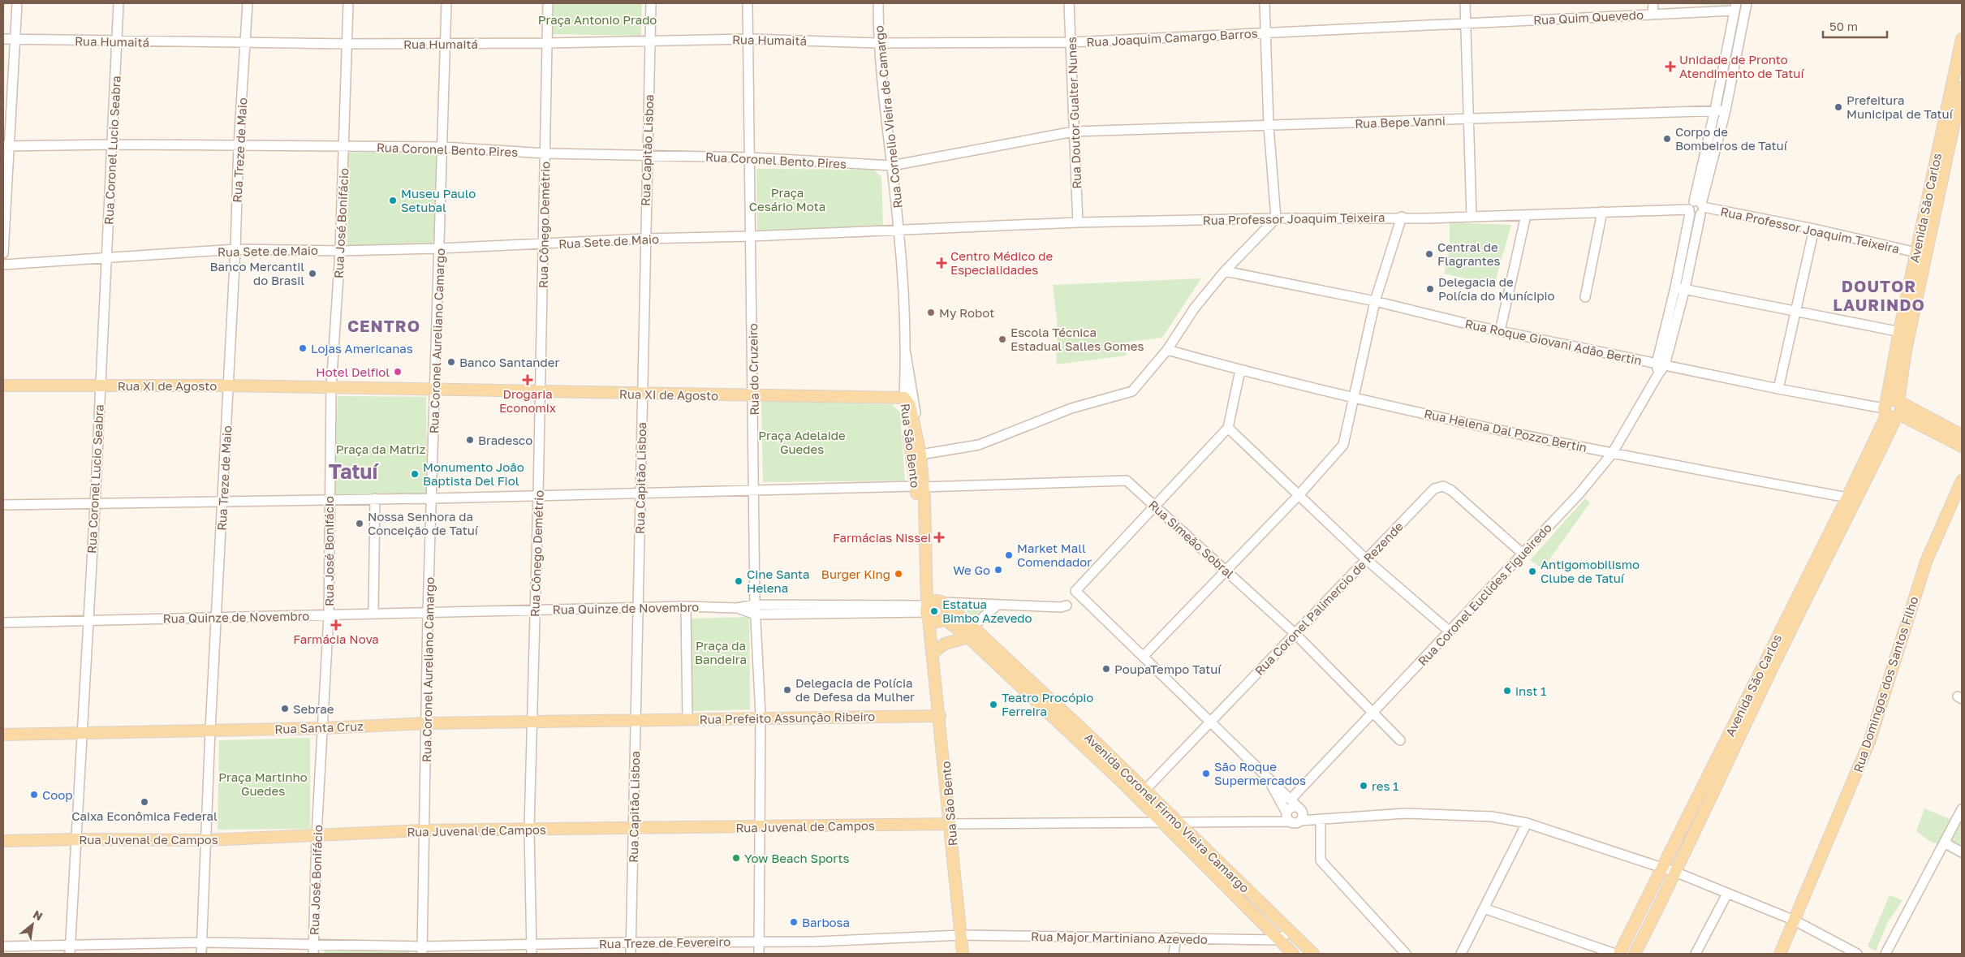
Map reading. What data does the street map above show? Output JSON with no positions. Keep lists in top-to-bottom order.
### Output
{
  "streets": {
    "main road": [
      "Avenida São Carlos",
      "Rua XI de Agosto",
      "Rua São Bento",
      "Rua Domingos dos Santos Filho",
      "Rua Prefeito Assunção Ribeiro",
      "Rua Santa Cruz",
      "Avenida Coronel Firmo Vieira Camargo",
      "Rua Juvenal de Campos"
    ],
    "street": [
      "Rua Quim Quevedo",
      "Rua Joaquim Camargo Barros",
      "Rua Humaitá",
      "Rua Doutor Gualter Nunes",
      "Rua Cornelio Vieira de Camargo",
      "Rua Bepe Vanni",
      "Rua Coronel Bento Pires",
      "Rua Coronel Lucio Seabra",
      "Rua Treze de Maio",
      "Rua Capitão Lisboa",
      "Rua Professor Joaquim Teixeira",
      "Rua José Bonifácio",
      "Rua Cônego Demétrio",
      "Rua Sete de Maio",
      "Rua Coronel Aureliano Camargo",
      "Rua Roque Giovani Adão Bertin",
      "Rua do Cruzeiro",
      "Rua Helena Dal Pozzo Bertin",
      "Rua Simeão Sobral",
      "Rua Coronel Euclides Figueiredo",
      "Rua Coronel Palimercio de Rezende",
      "Rua Quinze de Novembro",
      "Rua Major Martiniano Azevedo",
      "Rua Treze de Fevereiro"
    ]
  },
  "crossings": [
    ["Rua Quim Quevedo", "Rua Joaquim Camargo Barros"],
    ["Rua Joaquim Camargo Barros", "Rua Humaitá"],
    ["Rua Joaquim Camargo Barros", "Rua Doutor Gualter Nunes"],
    ["Rua Joaquim Camargo Barros", "Rua Cornelio Vieira de Camargo"],
    ["Rua Humaitá", "Rua Cornelio Vieira de Camargo"],
    ["Rua Humaitá", "Rua Coronel Lucio Seabra"],
    ["Rua Humaitá", "Rua Treze de Maio"],
    ["Rua Humaitá", "Rua Capitão Lisboa"],
    ["Rua Humaitá", "Rua José Bonifácio"],
    ["Rua Humaitá", "Rua Cônego Demétrio"],
    ["Rua Humaitá", "Rua Coronel Aureliano Camargo"],
    ["Rua Humaitá", "Rua do Cruzeiro"],
    ["Rua Doutor Gualter Nunes", "Rua Bepe Vanni"],
    ["Rua Doutor Gualter Nunes", "Rua Coronel Bento Pires"],
    ["Rua Doutor Gualter Nunes", "Rua Professor Joaquim Teixeira"],
    ["Rua Cornelio Vieira de Camargo", "Rua Coronel Bento Pires"],
    ["Rua Cornelio Vieira de Camargo", "Rua Professor Joaquim Teixeira"],
    ["Rua Cornelio Vieira de Camargo", "Rua Sete de Maio"],
    ["Rua Cornelio Vieira de Camargo", "Rua São Bento"],
    ["Rua Bepe Vanni", "Rua Coronel Bento Pires"],
    ["Rua Coronel Bento Pires", "Rua Coronel Lucio Seabra"],
    ["Rua Coronel Bento Pires", "Rua Treze de Maio"],
    ["Rua Coronel Bento Pires", "Rua Capitão Lisboa"],
    ["Rua Coronel Bento Pires", "Rua José Bonifácio"],
    ["Rua Coronel Bento Pires", "Rua Cônego Demétrio"],
    ["Rua Coronel Bento Pires", "Rua Coronel Aureliano Camargo"],
    ["Rua Coronel Bento Pires", "Rua do Cruzeiro"],
    ["Rua Coronel Lucio Seabra", "Rua Sete de Maio"],
    ["Rua Coronel Lucio Seabra", "Rua XI de Agosto"],
    ["Rua Coronel Lucio Seabra", "Rua Quinze de Novembro"],
    ["Rua Coronel Lucio Seabra", "Rua Santa Cruz"],
    ["Rua Coronel Lucio Seabra", "Rua Juvenal de Campos"],
    ["Rua Coronel Lucio Seabra", "Rua Treze de Fevereiro"],
    ["Rua Treze de Maio", "Rua Sete de Maio"],
    ["Rua Treze de Maio", "Rua XI de Agosto"],
    ["Rua Treze de Maio", "Rua Quinze de Novembro"],
    ["Rua Treze de Maio", "Rua Santa Cruz"],
    ["Rua Treze de Maio", "Rua Juvenal de Campos"],
    ["Rua Treze de Maio", "Rua Treze de Fevereiro"],
    ["Rua Capitão Lisboa", "Rua Sete de Maio"],
    ["Rua Capitão Lisboa", "Rua XI de Agosto"],
    ["Rua Capitão Lisboa", "Rua Quinze de Novembro"],
    ["Rua Capitão Lisboa", "Rua Prefeito Assunção Ribeiro"],
    ["Rua Capitão Lisboa", "Rua Santa Cruz"],
    ["Rua Capitão Lisboa", "Rua Juvenal de Campos"],
    ["Rua Capitão Lisboa", "Rua Treze de Fevereiro"],
    ["Avenida São Carlos", "Rua Professor Joaquim Teixeira"],
    ["Avenida São Carlos", "Rua Roque Giovani Adão Bertin"],
    ["Avenida São Carlos", "Rua Helena Dal Pozzo Bertin"],
    ["Rua Professor Joaquim Teixeira", "Rua Sete de Maio"],
    ["Rua Professor Joaquim Teixeira", "Rua São Bento"],
    ["Rua José Bonifácio", "Rua Sete de Maio"],
    ["Rua José Bonifácio", "Rua XI de Agosto"],
    ["Rua José Bonifácio", "Rua Quinze de Novembro"],
    ["Rua José Bonifácio", "Rua Santa Cruz"],
    ["Rua José Bonifácio", "Rua Juvenal de Campos"],
    ["Rua José Bonifácio", "Rua Treze de Fevereiro"],
    ["Rua Cônego Demétrio", "Rua Sete de Maio"],
    ["Rua Cônego Demétrio", "Rua XI de Agosto"],
    ["Rua Cônego Demétrio", "Rua Quinze de Novembro"],
    ["Rua Cônego Demétrio", "Rua Santa Cruz"],
    ["Rua Cônego Demétrio", "Rua Juvenal de Campos"],
    ["Rua Cônego Demétrio", "Rua Treze de Fevereiro"],
    ["Rua Sete de Maio", "Rua Coronel Aureliano Camargo"],
    ["Rua Sete de Maio", "Rua do Cruzeiro"],
    ["Rua Sete de Maio", "Rua São Bento"],
    ["Rua Coronel Aureliano Camargo", "Rua XI de Agosto"],
    ["Rua Coronel Aureliano Camargo", "Rua Quinze de Novembro"],
    ["Rua Coronel Aureliano Camargo", "Rua Santa Cruz"],
    ["Rua Coronel Aureliano Camargo", "Rua Juvenal de Campos"],
    ["Rua Coronel Aureliano Camargo", "Rua Treze de Fevereiro"],
    ["Rua Roque Giovani Adão Bertin", "Rua Coronel Euclides Figueiredo"],
    ["Rua do Cruzeiro", "Rua XI de Agosto"],
    ["Rua do Cruzeiro", "Rua Quinze de Novembro"],
    ["Rua do Cruzeiro", "Rua Prefeito Assunção Ribeiro"],
    ["Rua do Cruzeiro", "Rua Juvenal de Campos"],
    ["Rua do Cruzeiro", "Rua Treze de Fevereiro"],
    ["Rua XI de Agosto", "Rua São Bento"],
    ["Rua Helena Dal Pozzo Bertin", "Rua Coronel Euclides Figueiredo"],
    ["Rua São Bento", "Rua Simeão Sobral"],
    ["Rua São Bento", "Rua Quinze de Novembro"],
    ["Rua São Bento", "Rua Prefeito Assunção Ribeiro"],
    ["Rua São Bento", "Avenida Coronel Firmo Vieira Camargo"],
    ["Rua São Bento", "Rua Juvenal de Campos"],
    ["Rua São Bento", "Rua Major Martiniano Azevedo"],
    ["Rua São Bento", "Rua Treze de Fevereiro"],
    ["Rua Simeão Sobral", "Rua Coronel Euclides Figueiredo"],
    ["Rua Simeão Sobral", "Rua Coronel Palimercio de Rezende"],
    ["Rua Coronel Euclides Figueiredo", "Rua Coronel Palimercio de Rezende"],
    ["Rua Coronel Palimercio de Rezende", "Avenida Coronel Firmo Vieira Camargo"],
    ["Rua Quinze de Novembro", "Avenida Coronel Firmo Vieira Camargo"],
    ["Rua Prefeito Assunção Ribeiro", "Rua Santa Cruz"],
    ["Avenida Coronel Firmo Vieira Camargo", "Rua Major Martiniano Azevedo"],
    ["Rua Major Martiniano Azevedo", "Rua Treze de Fevereiro"]
  ],
  "districts": ["DOUTOR LAURINDO", "CENTRO", "Tatuí"],
  "parks": [
    "Praça Antonio Prado",
    "Praça Cesário Mota",
    "Praça Adelaide Guedes",
    "Praça da Matriz",
    "Praça da Bandeira",
    "Praça Martinho Guedes"
  ],
  "places": {
    "health": [
      "Unidade de Pronto Atendimento de Tatuí",
      "Centro Médico de Especialidades",
      "Drogaria Economix",
      "Farmácias Nissei",
      "Farmácia Nova"
    ],
    "other": [
      "Prefeitura Municipal de Tatuí",
      "Corpo de Bombeiros de Tatuí",
      "Museu Paulo Setubal",
      "Central de Flagrantes",
      "Banco Mercantil do Brasil",
      "Delegacia de Polícia do Munícipio",
      "My Robot",
      "Escola Técnica Estadual Salles Gomes",
      "Lojas Americanas",
      "Banco Santander",
      "Hotel Delfiol",
      "Bradesco",
      "Monumento João Baptista Del Fiol",
      "Nossa Senhora da Conceição de Tatuí",
      "Market Mall Comendador",
      "We Go",
      "Antigomobilismo Clube de Tatuí",
      "Burger King",
      "Cine Santa Helena",
      "Estatua Bimbo Azevedo",
      "PoupaTempo Tatuí",
      "Delegacia de Polícia de Defesa da Mulher",
      "inst 1",
      "Teatro Procópio Ferreira",
      "Sebrae",
      "São Roque Supermercados",
      "res 1",
      "Coop",
      "Caixa Econômica Federal",
      "Yow Beach Sports",
      "Barbosa"
    ]
  },
  "scale_bar": "50 m",
  "north": "top right"
}
